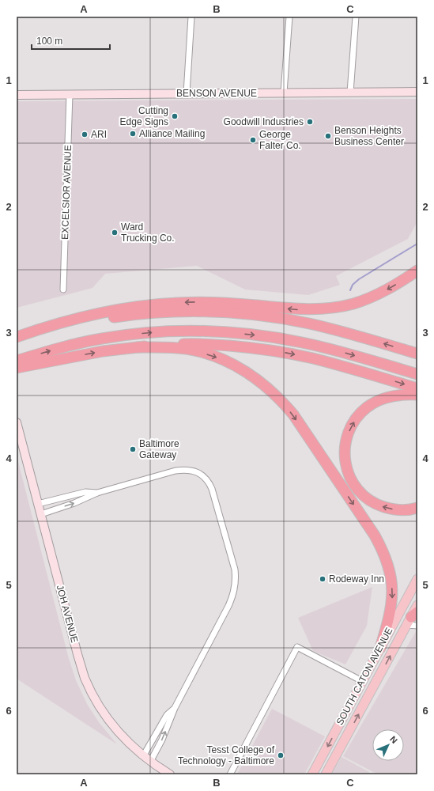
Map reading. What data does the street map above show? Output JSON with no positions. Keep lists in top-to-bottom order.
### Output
{
  "streets": {
    "main road": ["SOUTH CATON AVENUE"],
    "street": ["BENSON AVENUE", "EXCELSIOR AVENUE", "JOH AVENUE"]
  },
  "crossings": [
    ["BENSON AVENUE", "EXCELSIOR AVENUE"]
  ],
  "places": [
    "Cutting Edge Signs",
    "Goodwill Industries",
    "Alliance Mailing",
    "ARI",
    "Benson Heights Business Center",
    "George Falter Co.",
    "Ward Trucking Co.",
    "Baltimore Gateway",
    "Rodeway Inn",
    "Tesst College of Technology - Baltimore"
  ],
  "scale_bar": "100 m",
  "north": "top right",
  "grid": {
    "columns": ["A", "B", "C"],
    "rows": [
      "1",
      "2",
      "3",
      "4",
      "5",
      "6"
    ]
  }
}
